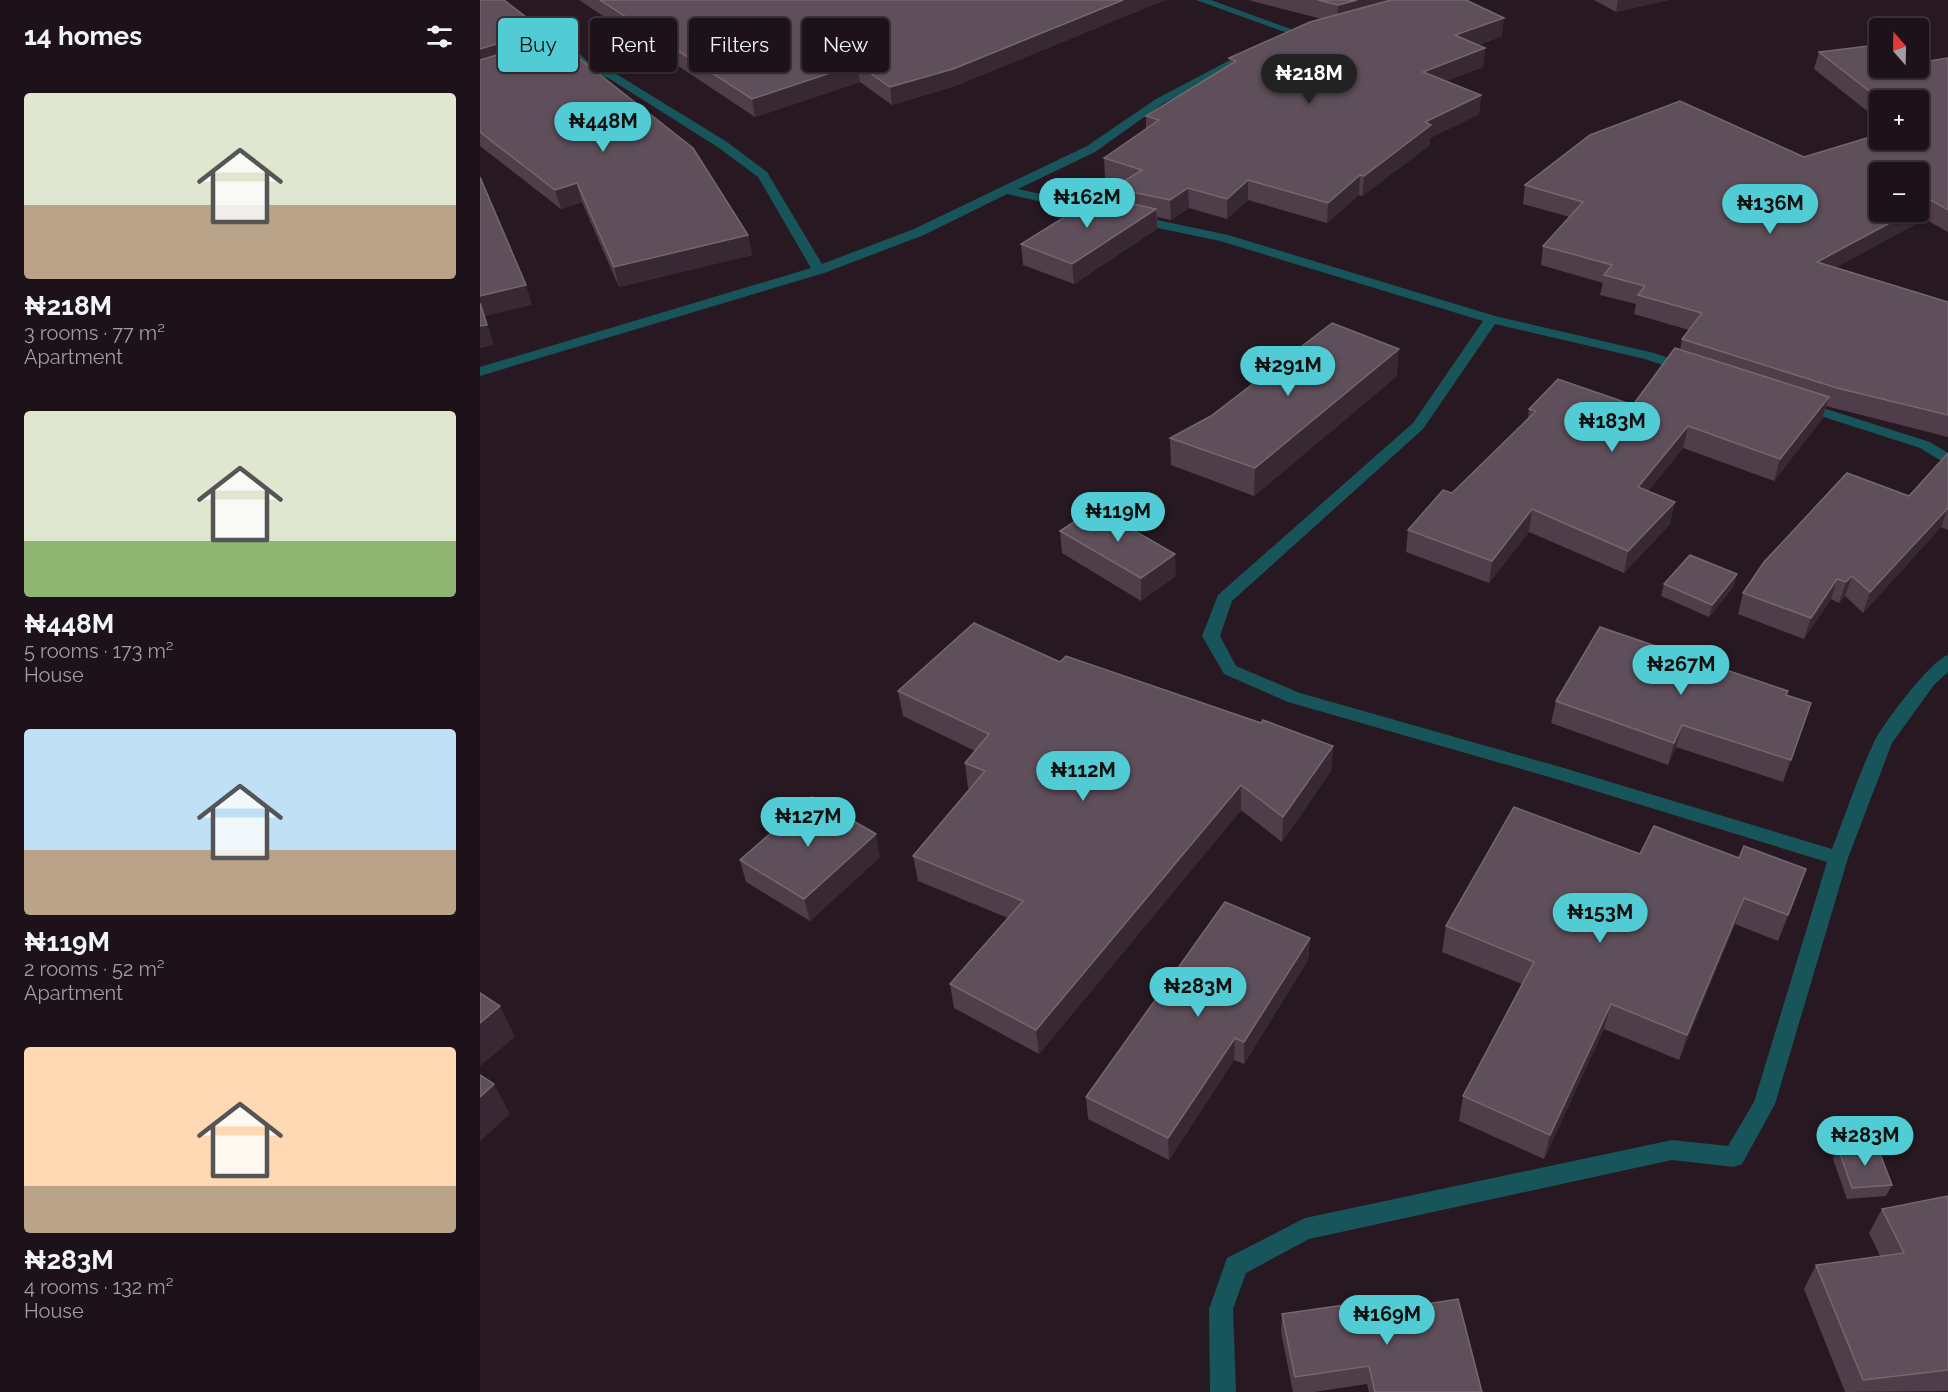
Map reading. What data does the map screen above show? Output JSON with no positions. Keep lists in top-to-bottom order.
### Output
{
  "north": "top",
  "page": {
    "heading": "14 homes",
    "map_buttons": ["+", "−"],
    "chip": [
      "Buy",
      "Rent",
      "Filters",
      "New"
    ],
    "price": [
      "₦218M",
      "₦448M",
      "₦162M",
      "₦136M",
      "₦291M",
      "₦183M",
      "₦119M",
      "₦267M",
      "₦112M",
      "₦127M",
      "₦153M",
      "₦283M",
      "₦283M",
      "₦169M"
    ],
    "list": [
      {
        "name": "₦218M",
        "note": "3 rooms · 77 m² · Apartment"
      },
      {
        "name": "₦448M",
        "note": "5 rooms · 173 m² · House"
      },
      {
        "name": "₦119M",
        "note": "2 rooms · 52 m² · Apartment"
      },
      {
        "name": "₦283M",
        "note": "4 rooms · 132 m² · House"
      }
    ]
  }
}
